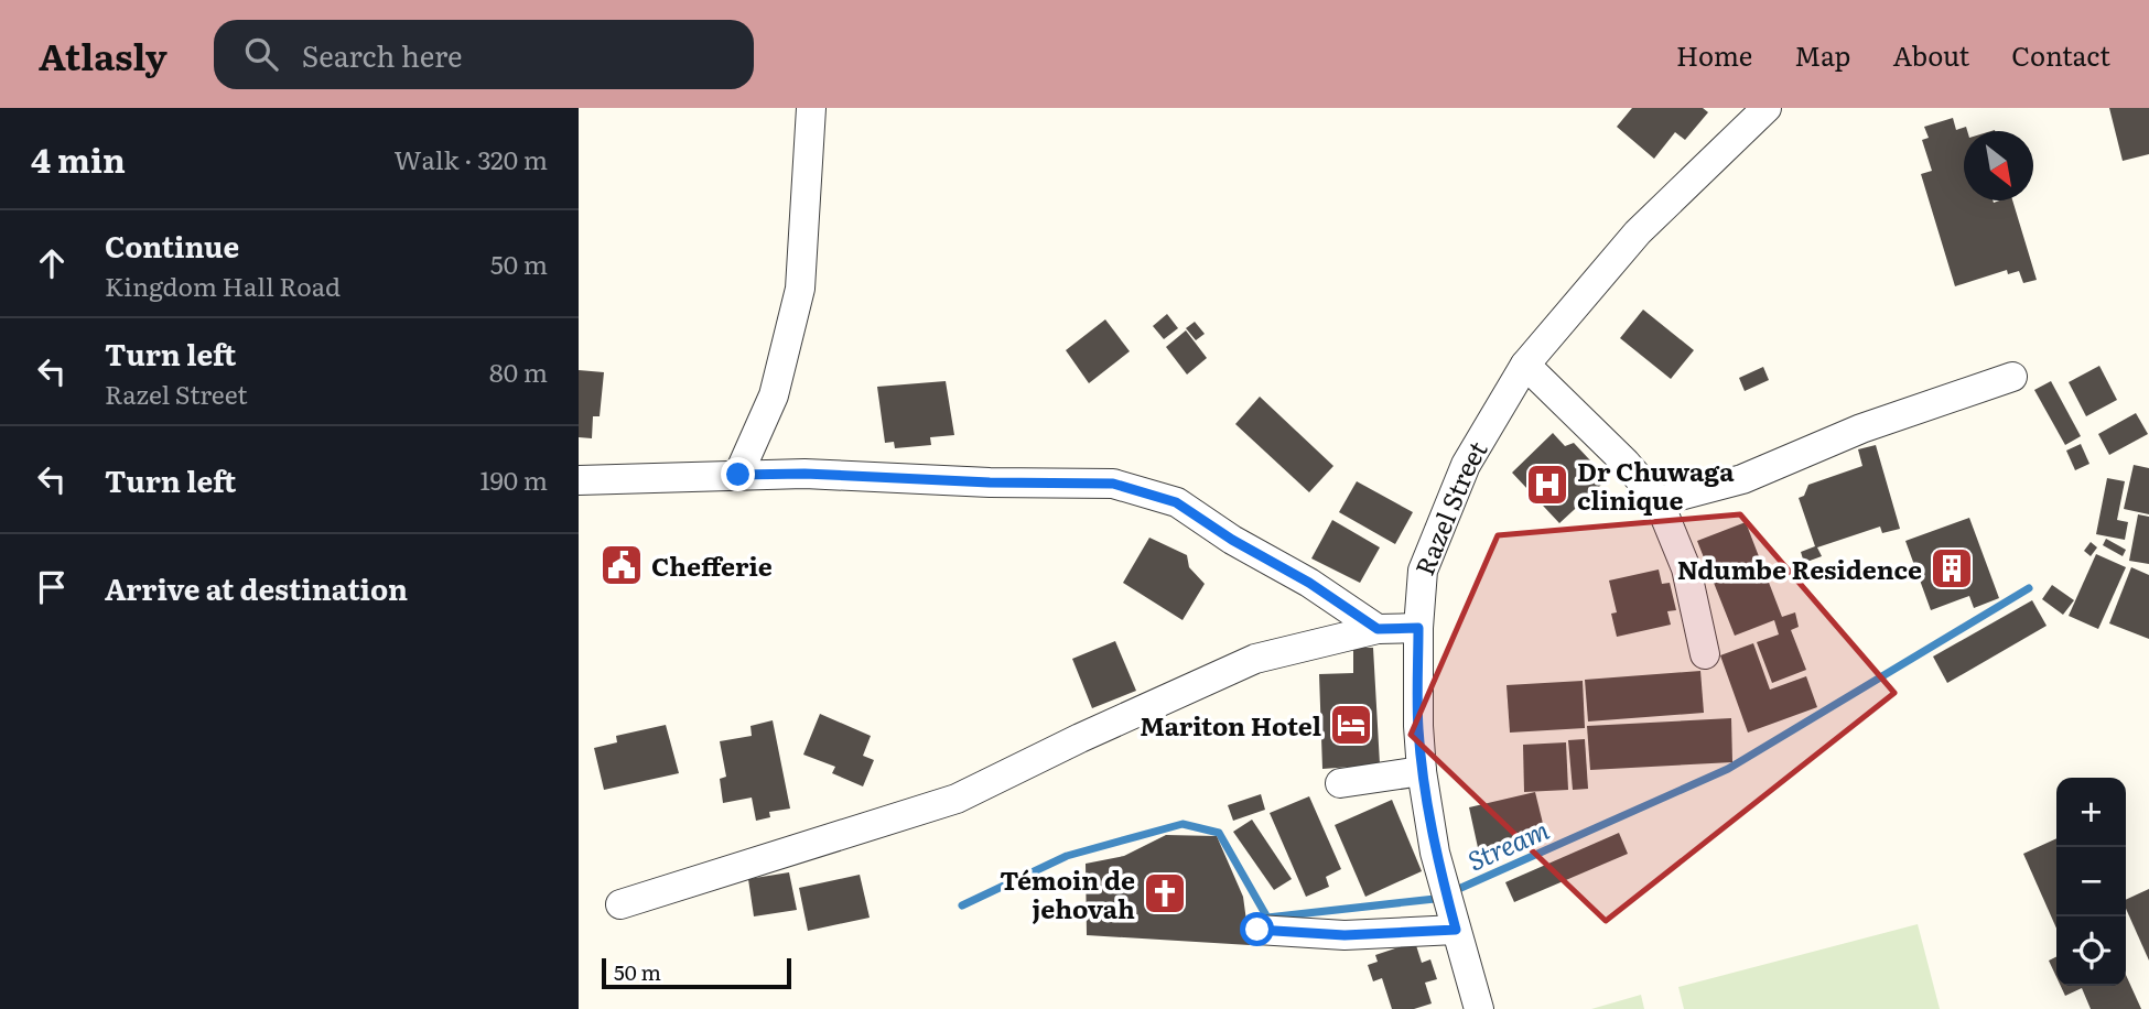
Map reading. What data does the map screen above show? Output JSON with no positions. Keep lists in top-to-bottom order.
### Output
{
  "streets": {
    "street": ["Razel Street"]
  },
  "water": ["Stream"],
  "places": {
    "hospital": ["Dr Chuwaga clinique"],
    "public building": ["Chefferie"],
    "building": ["Ndumbe Residence"],
    "hotel": ["Mariton Hotel"],
    "church": ["Témoin de jehovah"]
  },
  "scale_bar": "50 m",
  "north": "bottom right",
  "page": {
    "header": "Atlasly",
    "search": "Search here",
    "nav": [
      "Home",
      "Map",
      "About",
      "Contact"
    ],
    "heading": ["4 min", "Walk · 320 m"],
    "list": [
      ["Continue", "Kingdom Hall Road", "50 m"],
      ["Turn left", "Razel Street", "80 m"],
      ["Turn left", "190 m"],
      "Arrive at destination"
    ],
    "map_buttons": ["+", "−"],
    "scale": "50 m"
  }
}
